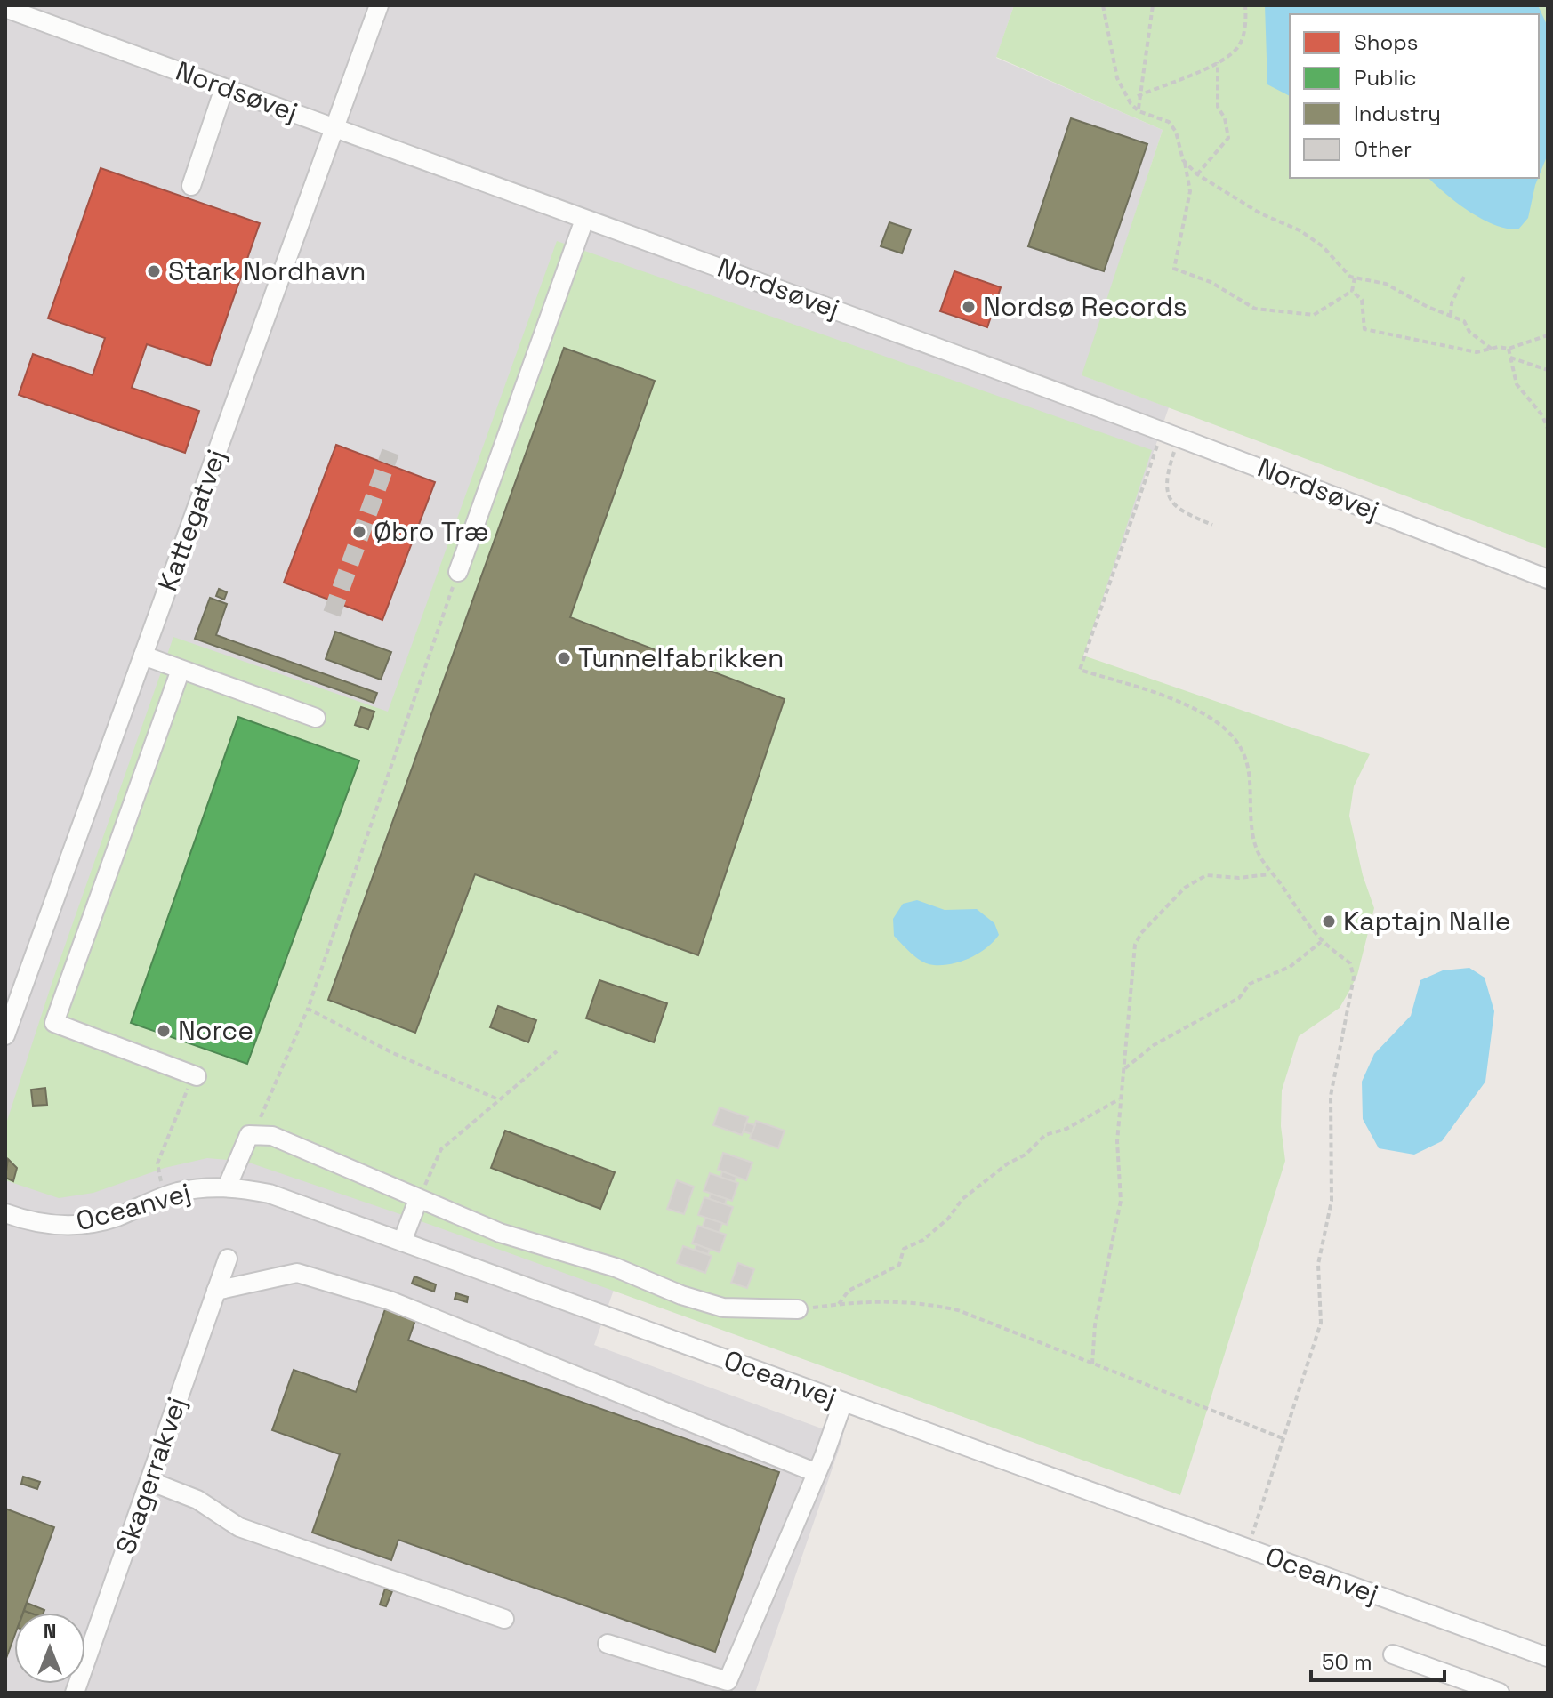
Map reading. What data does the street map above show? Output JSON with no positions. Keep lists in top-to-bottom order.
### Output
{
  "streets": {
    "street": [
      "Nordsøvej",
      "Kattegatvej",
      "Oceanvej",
      "Skagerrakvej"
    ]
  },
  "crossings": [
    ["Nordsøvej", "Kattegatvej"]
  ],
  "places": [
    "Stark Nordhavn",
    "Nordsø Records",
    "Øbro Træ",
    "Tunnelfabrikken",
    "Kaptajn Nalle",
    "Norce"
  ],
  "legend": [
    "Shops",
    "Public",
    "Industry",
    "Other"
  ],
  "scale_bar": "50 m",
  "north": "top"
}
